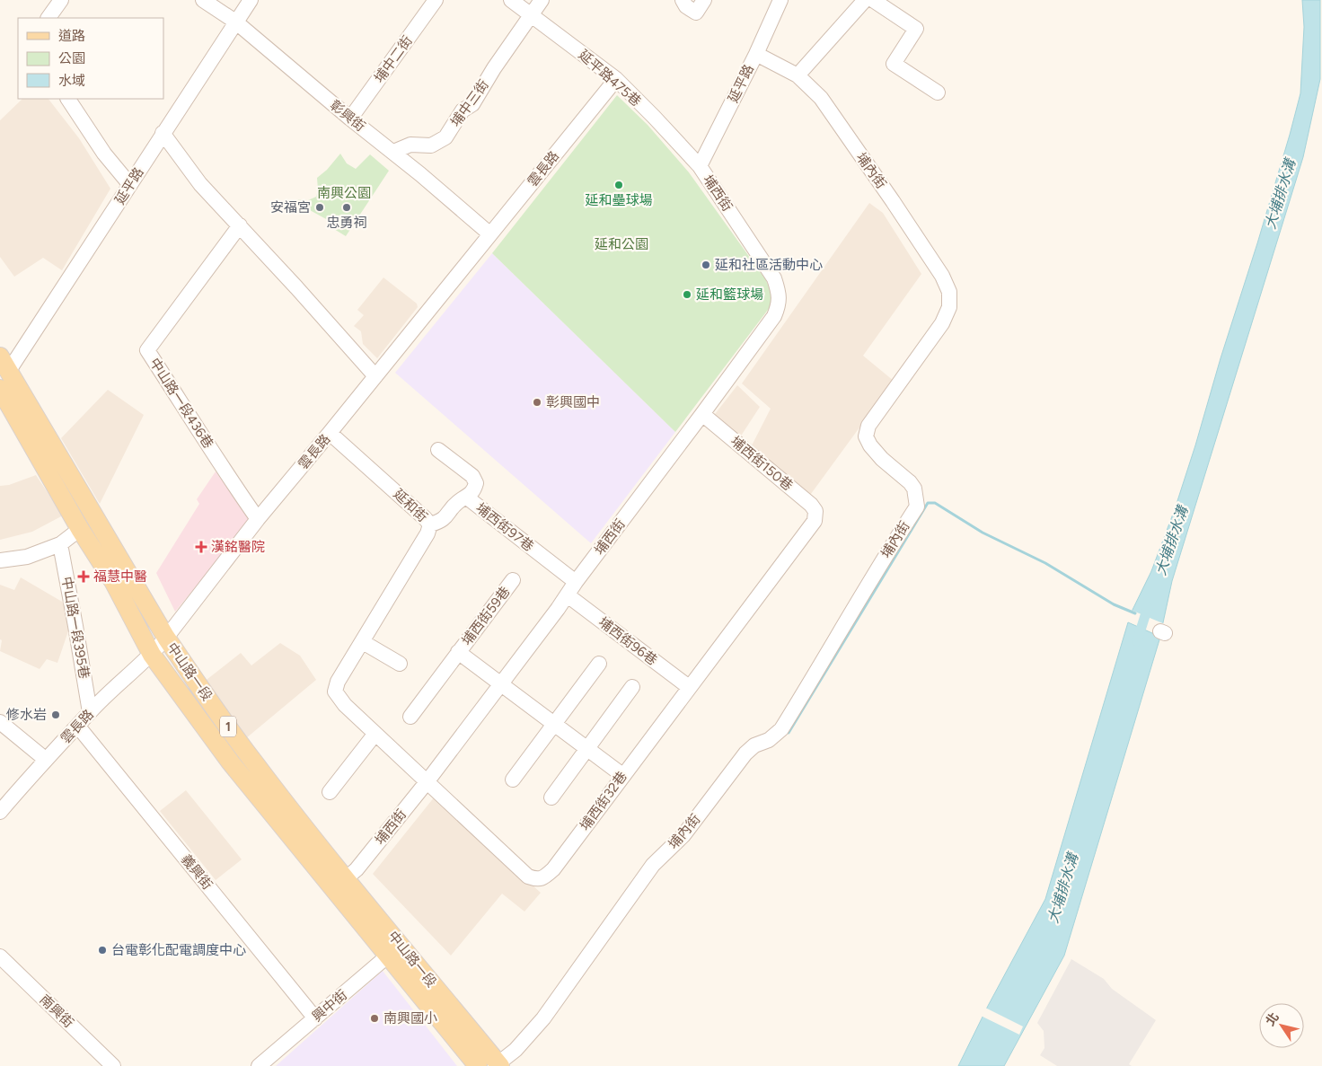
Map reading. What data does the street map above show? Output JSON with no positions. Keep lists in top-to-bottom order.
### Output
{
  "streets": {
    "main road": ["中山路一段", "1"],
    "street": [
      "埔中二街",
      "延平路475巷",
      "延平路",
      "埔中三街",
      "彰興街",
      "雲長路",
      "埔內街",
      "埔西街",
      "中山路一段436巷",
      "埔西街150巷",
      "延和街",
      "埔西街97巷",
      "埔西街59巷",
      "中山路一段395巷",
      "埔西街96巷",
      "埔西街32巷",
      "義興街",
      "興中街",
      "南興街"
    ]
  },
  "crossings": [
    ["埔中二街", "彰興街"],
    ["延平路475巷", "延平路"],
    ["延平路475巷", "埔中三街"],
    ["延平路475巷", "雲長路"],
    ["延平路475巷", "埔西街"],
    ["延平路", "彰興街"],
    ["延平路", "埔內街"],
    ["延平路", "埔西街"],
    ["延平路", "中山路一段"],
    ["埔中三街", "彰興街"],
    ["彰興街", "雲長路"],
    ["雲長路", "中山路一段436巷"],
    ["雲長路", "延和街"],
    ["雲長路", "中山路一段395巷"],
    ["雲長路", "中山路一段"],
    ["雲長路", "義興街"],
    ["埔內街", "中山路一段"],
    ["埔西街", "埔西街150巷"],
    ["埔西街", "延和街"],
    ["埔西街", "埔西街97巷"],
    ["埔西街", "埔西街59巷"],
    ["埔西街", "埔西街96巷"],
    ["埔西街", "中山路一段"],
    ["埔西街", "埔西街32巷"],
    ["埔西街150巷", "埔西街32巷"],
    ["延和街", "埔西街32巷"],
    ["埔西街59巷", "埔西街32巷"],
    ["埔西街96巷", "埔西街32巷"],
    ["中山路一段", "興中街"],
    ["義興街", "興中街"]
  ],
  "water": ["大埔排水溝"],
  "parks": ["南興公園", "延和公園"],
  "places": {
    "other": [
      "延和壘球場",
      "安福宮",
      "忠勇祠",
      "延和社區活動中心",
      "延和籃球場",
      "彰興國中",
      "修水岩",
      "台電彰化配電調度中心",
      "南興國小"
    ],
    "health": ["漢銘醫院", "福慧中醫"]
  },
  "legend": ["道路", "公園", "水域"],
  "north": "top left"
}
